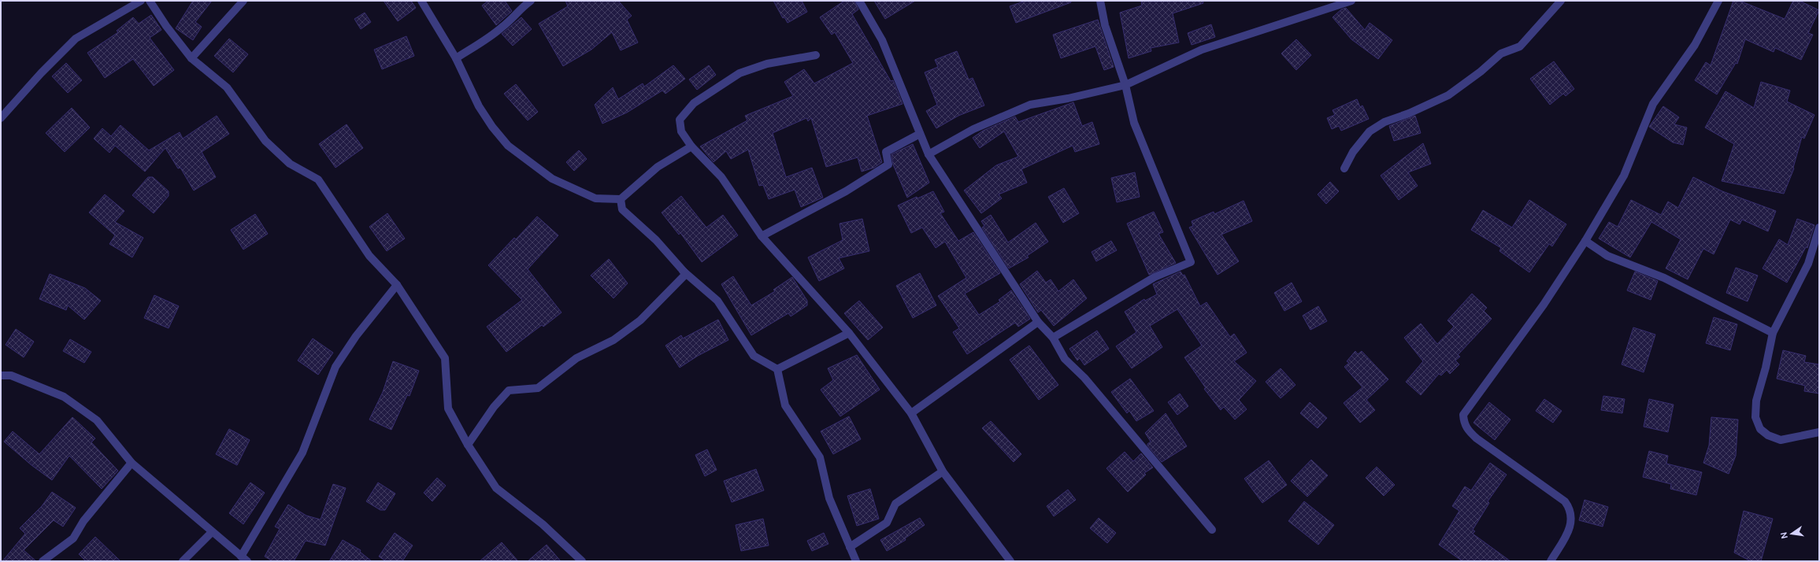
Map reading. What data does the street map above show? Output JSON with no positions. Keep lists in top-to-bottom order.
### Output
{
  "north": "left"
}
